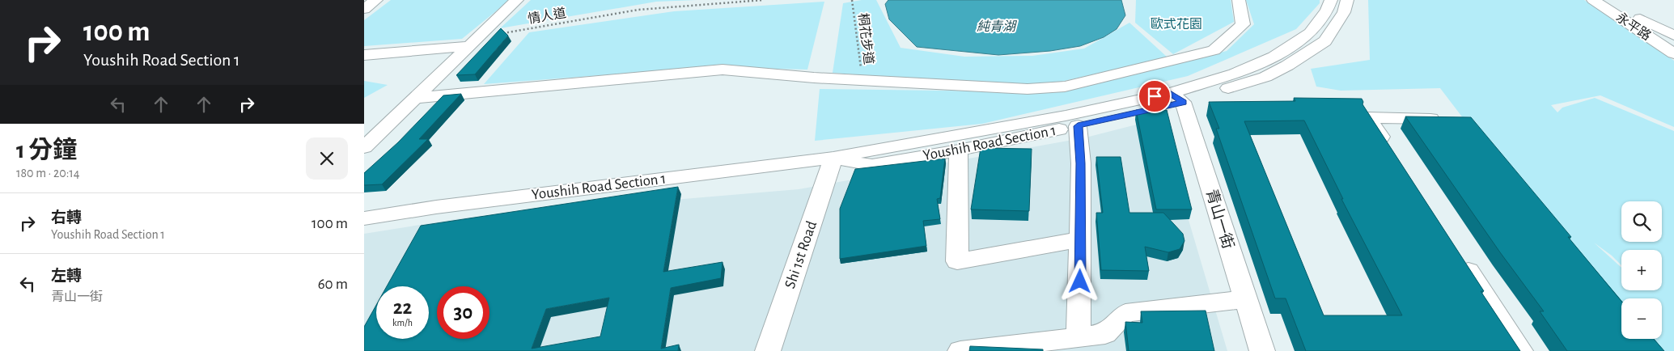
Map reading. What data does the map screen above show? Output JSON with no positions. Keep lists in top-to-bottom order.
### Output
{
  "streets": {
    "street": [
      "永平路",
      "Youshih Road Section 1",
      "青山一街",
      "Shi 1st Road"
    ],
    "path": ["情人道", "桐花步道"]
  },
  "crossings": [
    ["Youshih Road Section 1", "青山一街"],
    ["Youshih Road Section 1", "Shi 1st Road"]
  ],
  "water": ["純青湖"],
  "parks": ["歐式花園"],
  "page": {
    "turn": ["100 m", "Youshih Road Section 1"],
    "heading": ["1 分鐘", "180 m · 20:14"],
    "list": [
      {
        "name": "右轉",
        "note": "Youshih Road Section 1",
        "value": "100 m"
      },
      {
        "name": "左轉",
        "note": "青山一街",
        "value": "60 m"
      }
    ],
    "map_buttons": ["+", "−"],
    "speed": "22 km/h",
    "limit": "30"
  }
}
